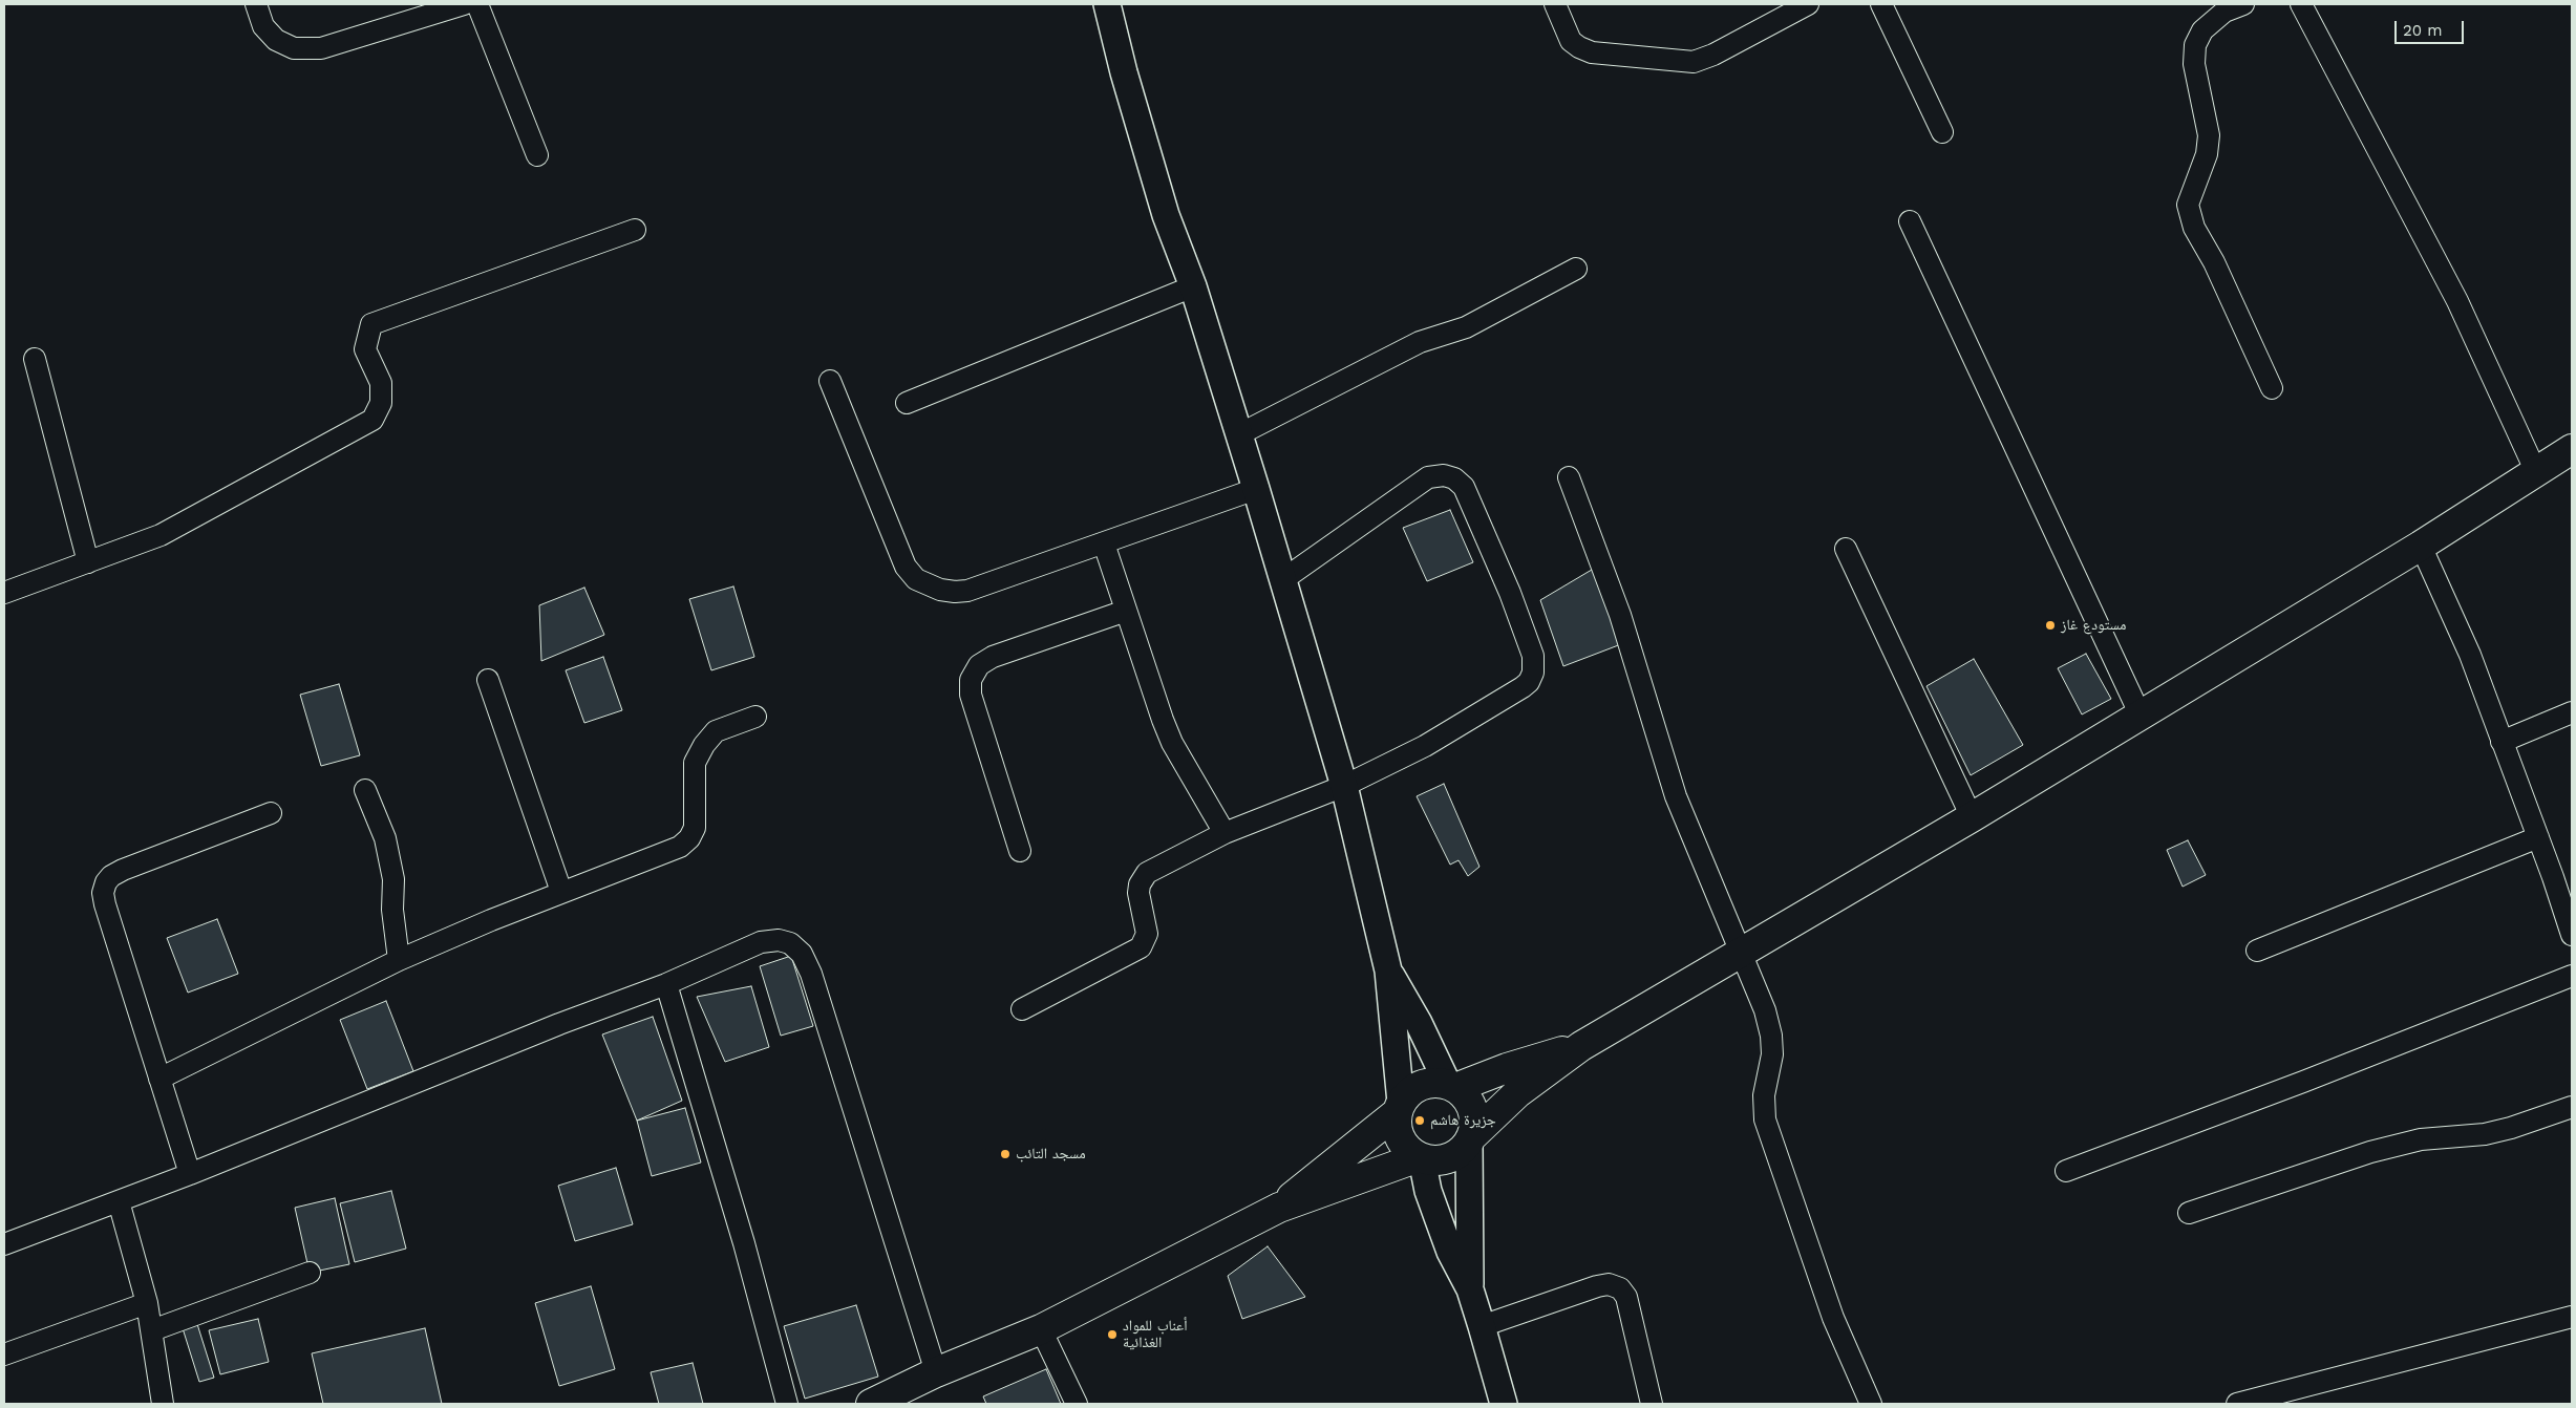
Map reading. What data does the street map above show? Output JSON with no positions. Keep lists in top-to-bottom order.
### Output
{
  "places": [
    "مستودع غاز",
    "جزيرة هاشم",
    "مسجد التائب",
    "أعناب للمواد الغذائية"
  ],
  "scale_bar": "20 m"
}
